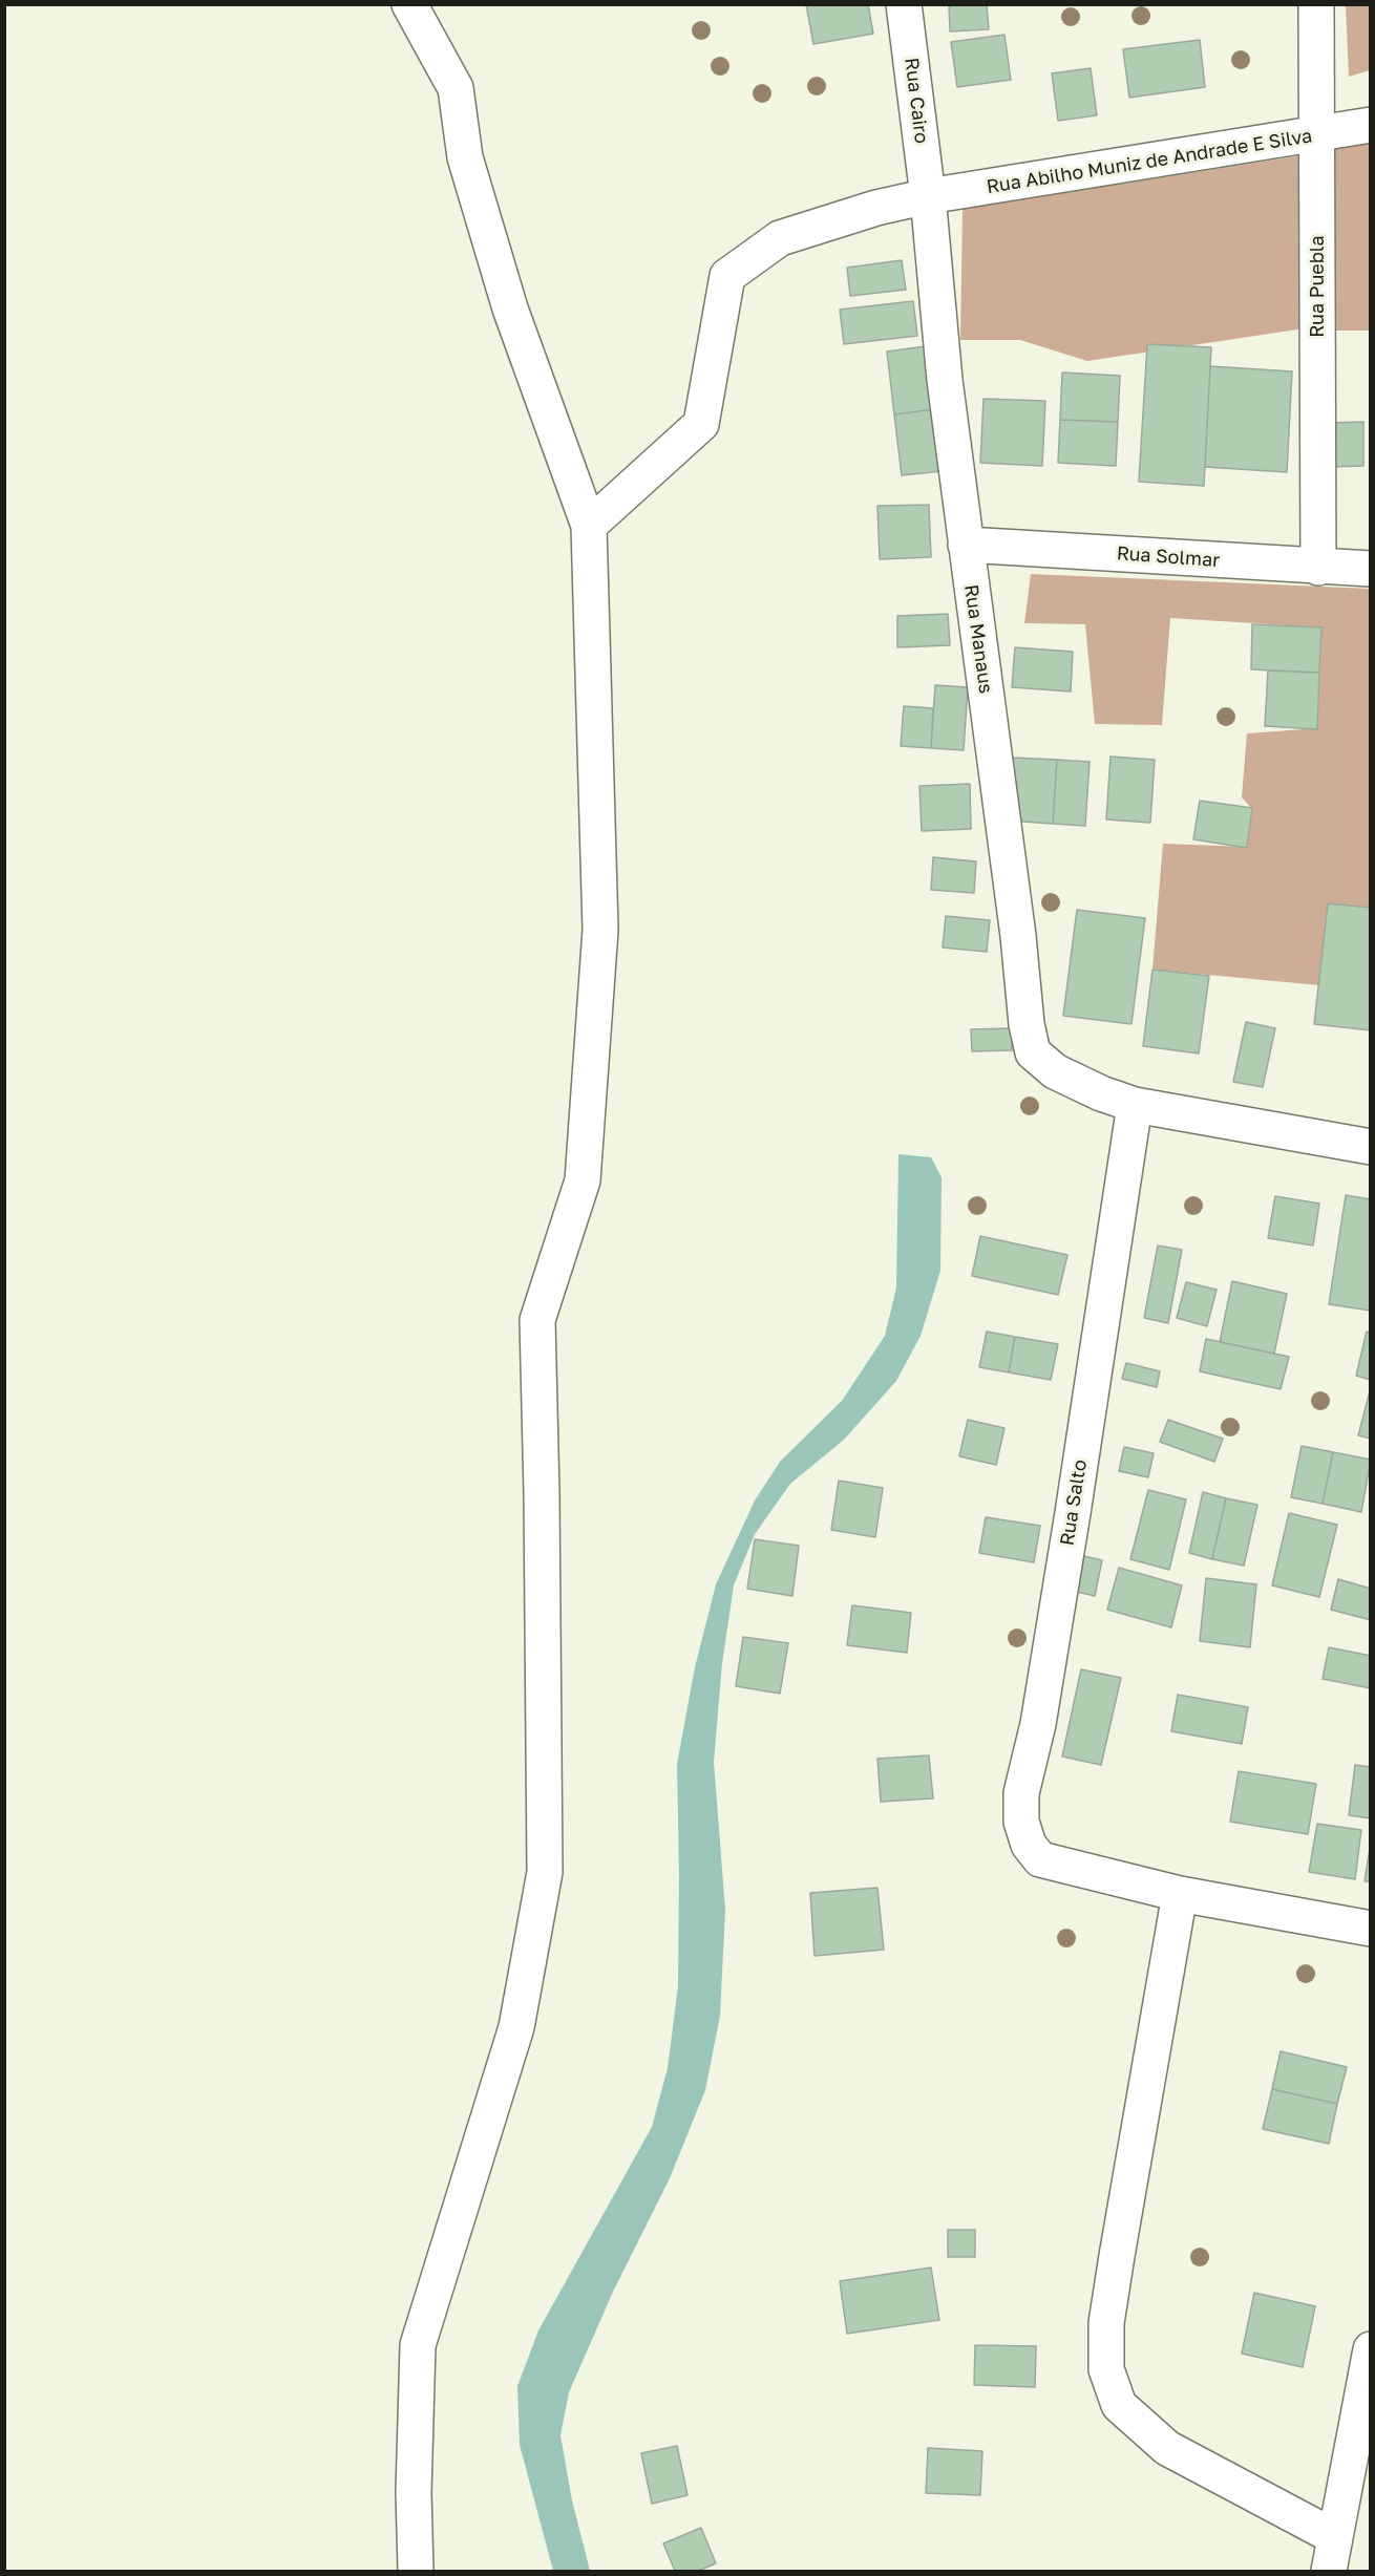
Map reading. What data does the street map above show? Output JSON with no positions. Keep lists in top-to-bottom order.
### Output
{
  "streets": {
    "street": [
      "Rua Cairo",
      "Rua Abilho Muniz de Andrade E Silva",
      "Rua Puebla",
      "Rua Solmar",
      "Rua Manaus",
      "Rua Salto"
    ]
  },
  "crossings": [
    ["Rua Cairo", "Rua Abilho Muniz de Andrade E Silva"],
    ["Rua Cairo", "Rua Manaus"],
    ["Rua Abilho Muniz de Andrade E Silva", "Rua Puebla"],
    ["Rua Abilho Muniz de Andrade E Silva", "Rua Manaus"],
    ["Rua Puebla", "Rua Solmar"],
    ["Rua Solmar", "Rua Manaus"],
    ["Rua Manaus", "Rua Salto"]
  ]
}
